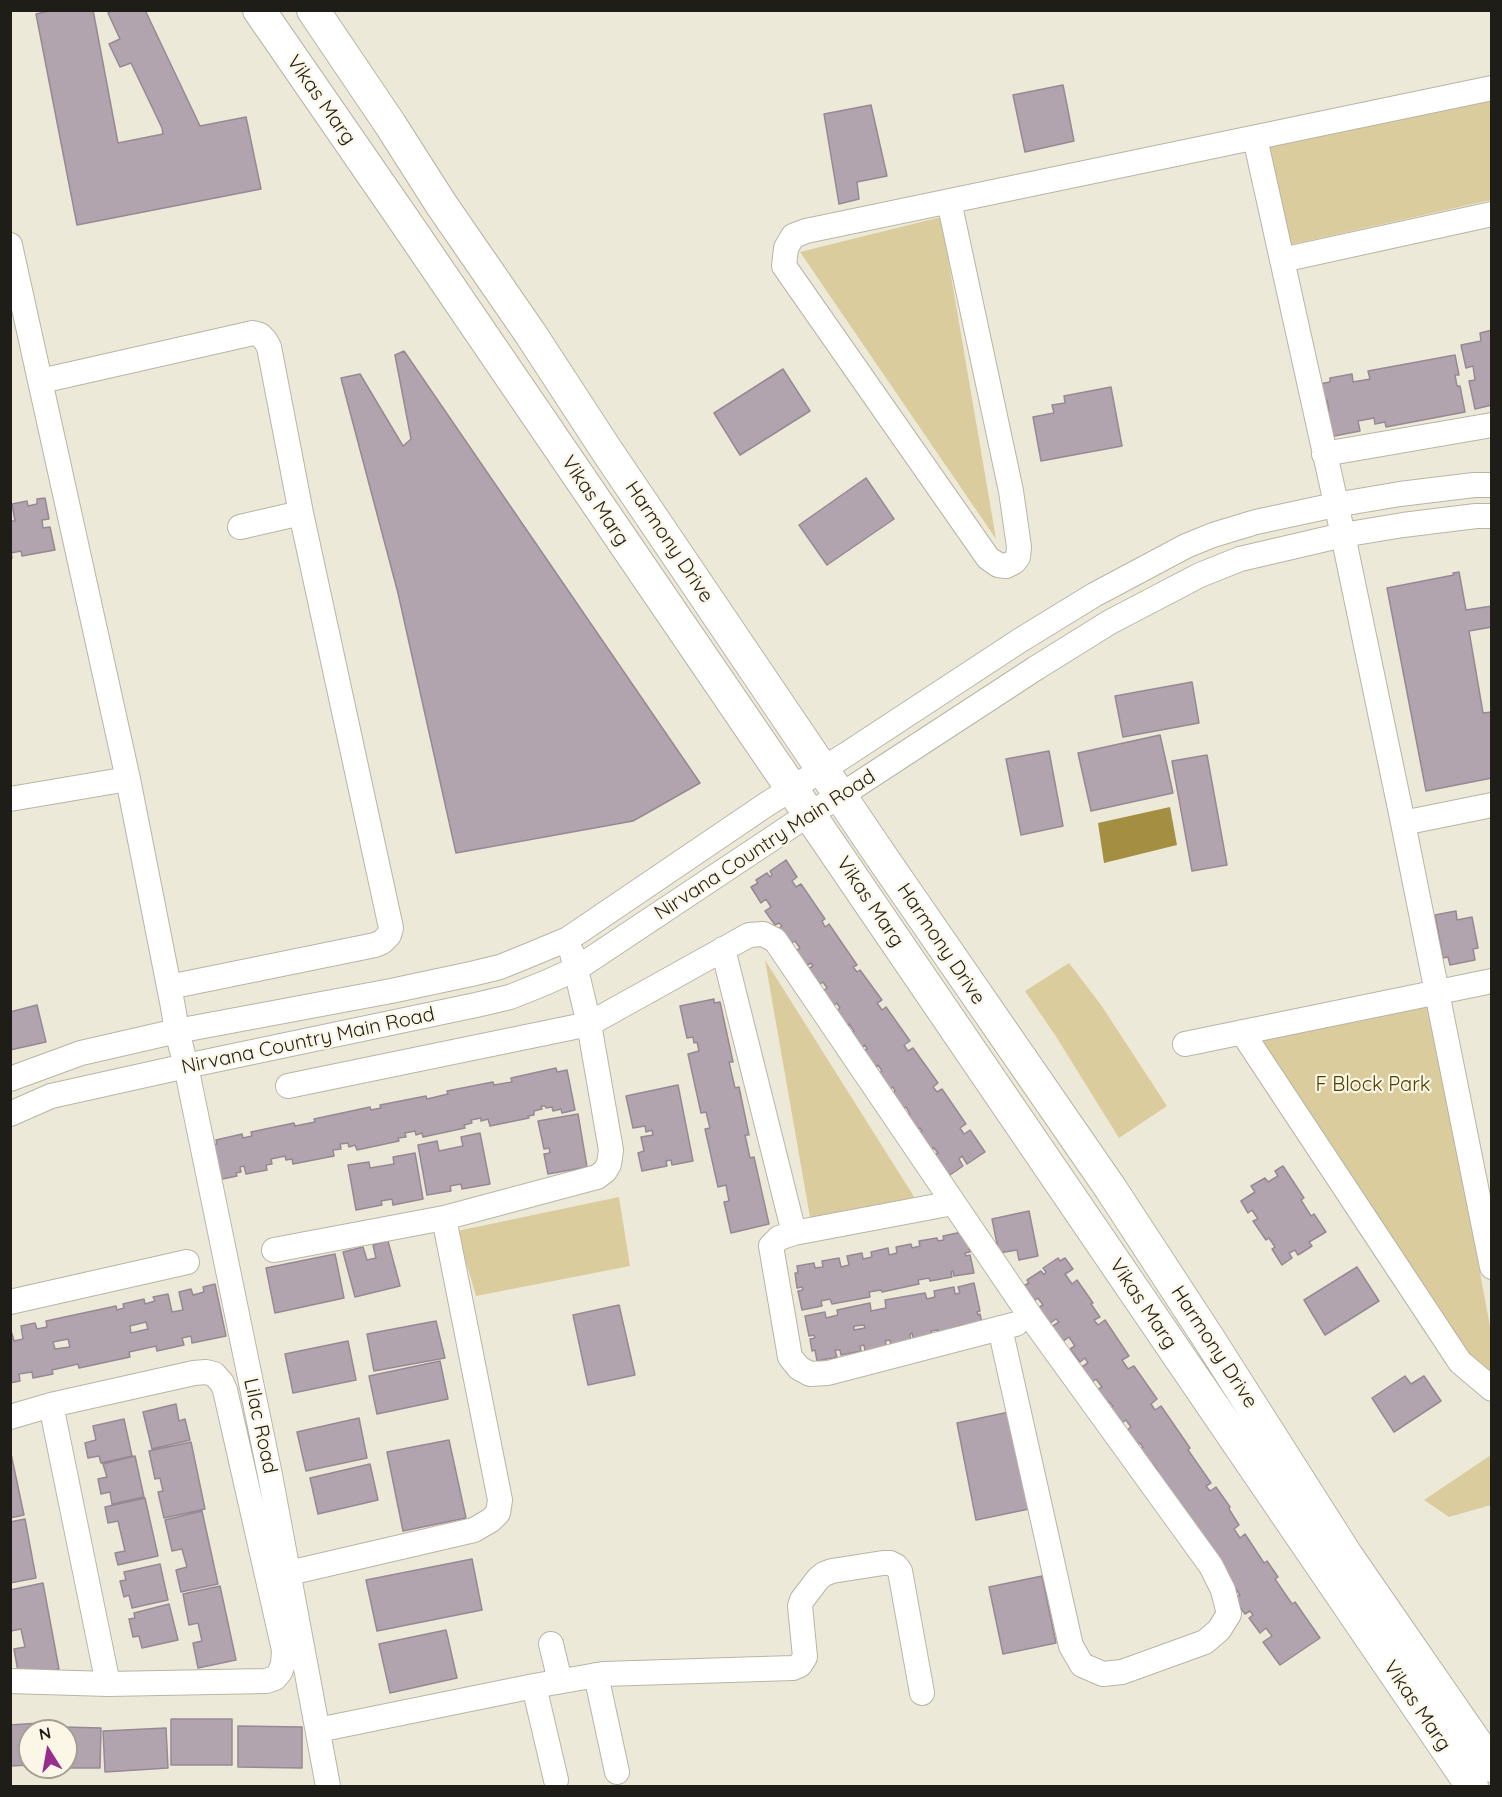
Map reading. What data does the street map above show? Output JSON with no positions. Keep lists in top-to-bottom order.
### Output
{
  "streets": {
    "main road": ["Vikas Marg", "Harmony Drive"],
    "street": ["Nirvana Country Main Road", "Lilac Road"]
  },
  "crossings": [
    ["Vikas Marg", "Nirvana Country Main Road"],
    ["Harmony Drive", "Nirvana Country Main Road"],
    ["Nirvana Country Main Road", "Lilac Road"]
  ],
  "parks": ["F Block Park"],
  "north": "top"
}
